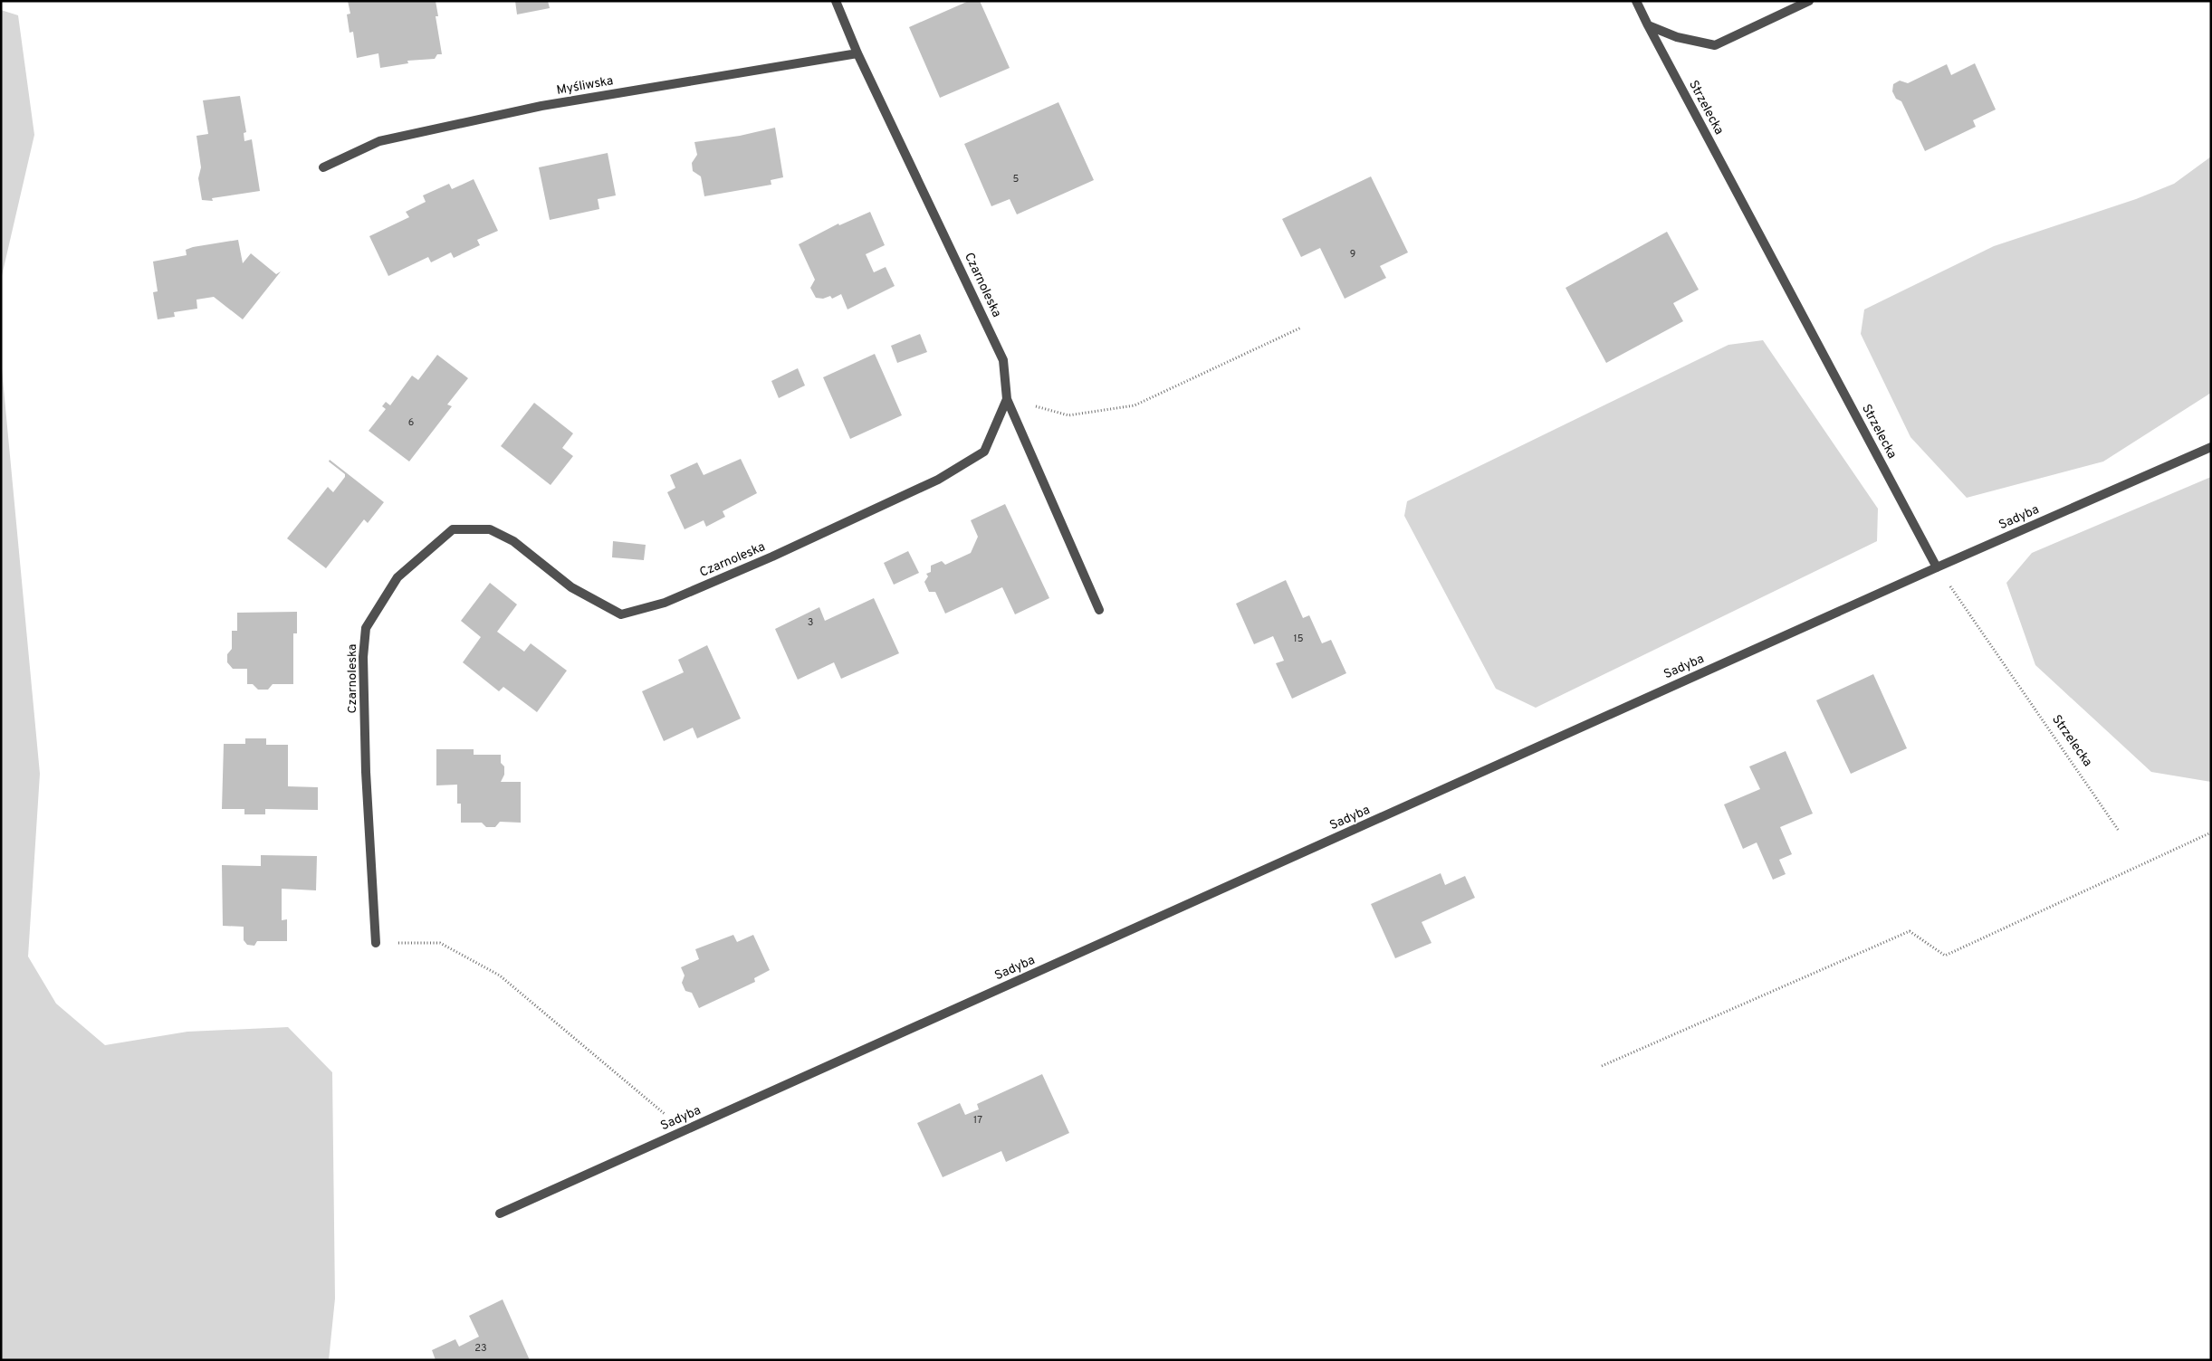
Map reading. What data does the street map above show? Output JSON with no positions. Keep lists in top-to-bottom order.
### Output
{
  "streets": {
    "street": [
      "Myśliwska",
      "Strzelecka",
      "Czarnoleska",
      "Sadyba"
    ]
  },
  "crossings": [
    ["Myśliwska", "Czarnoleska"],
    ["Strzelecka", "Sadyba"]
  ],
  "house_numbers": [
    "5",
    "9",
    "6",
    "3",
    "15",
    "17",
    "23"
  ]
}
